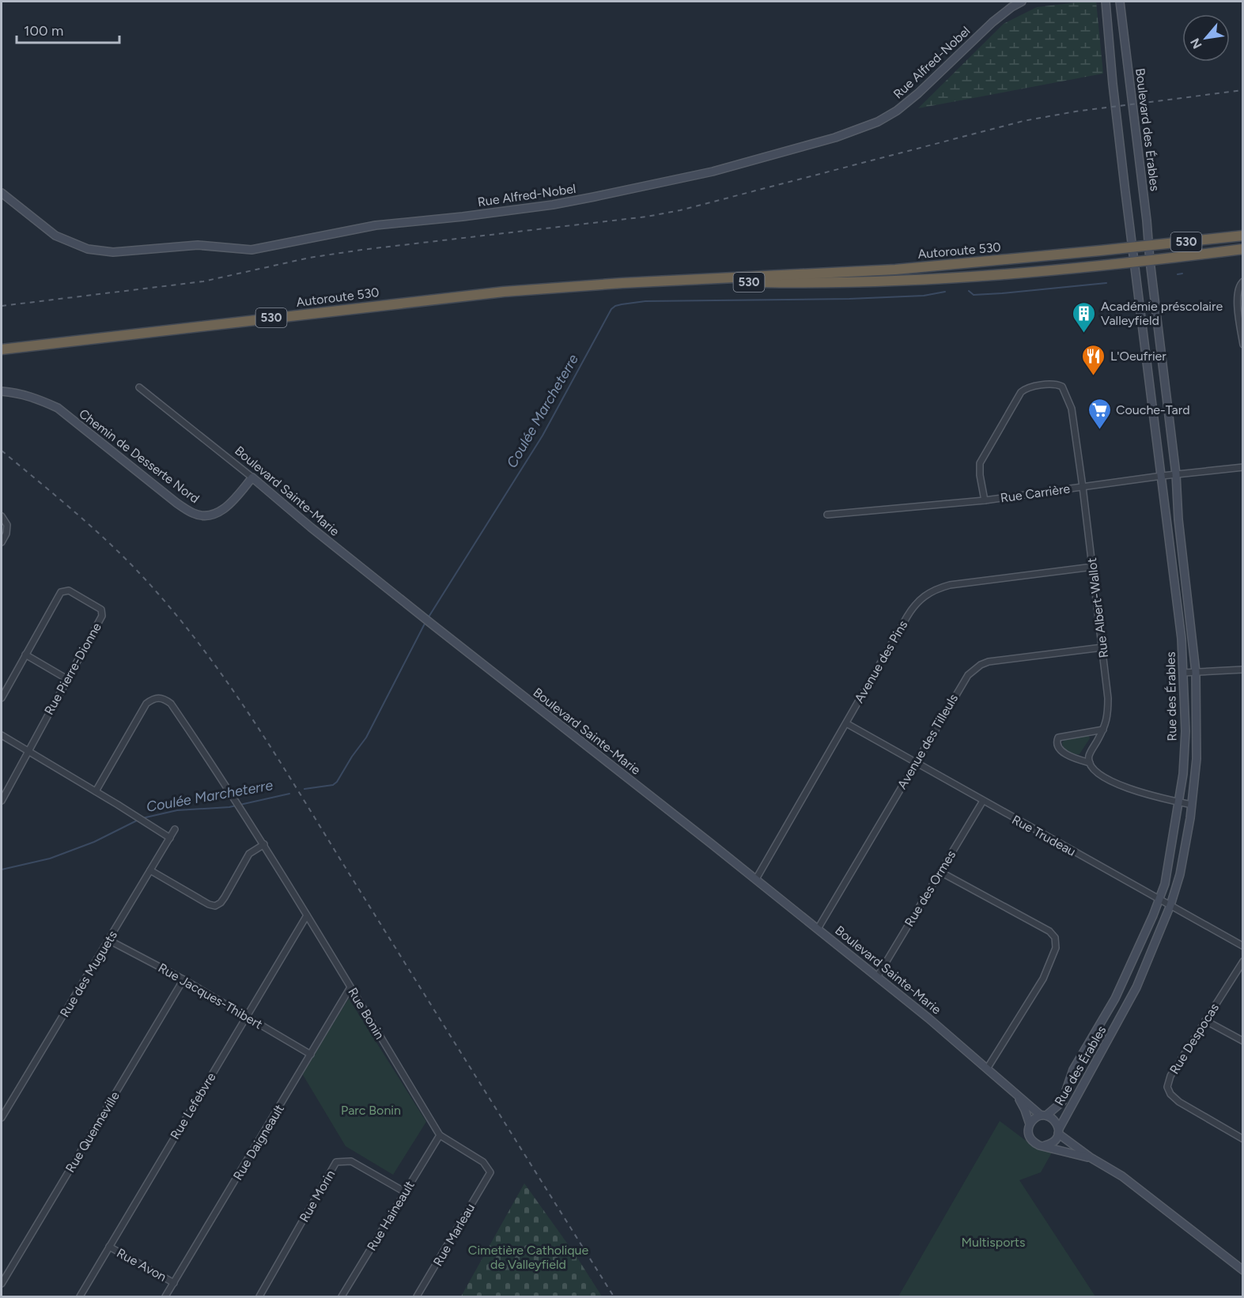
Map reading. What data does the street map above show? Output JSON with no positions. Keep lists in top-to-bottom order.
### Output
{
  "streets": {
    "highway": ["530", "Autoroute 530"],
    "street": [
      "Rue Alfred-Nobel",
      "Boulevard des Érables",
      "Chemin de Desserte Nord",
      "Boulevard Sainte-Marie",
      "Rue Carrière",
      "Rue Albert-Wallot",
      "Avenue des Pins",
      "Rue Pierre-Dionne",
      "Rue des Érables",
      "Avenue des Tilleuls",
      "Rue Trudeau",
      "Rue des Ormes",
      "Rue des Muguets",
      "Rue Jacques-Thibert",
      "Rue Bonin",
      "Rue Despocas",
      "Rue Lefebvre",
      "Rue Quenneville",
      "Rue Daigneault",
      "Rue Morin",
      "Rue Haineault",
      "Rue Marleau",
      "Rue Avon"
    ]
  },
  "crossings": [
    ["Boulevard des Érables", "Autoroute 530"],
    ["Boulevard des Érables", "Rue des Érables"],
    ["Autoroute 530", "Rue des Érables"],
    ["Chemin de Desserte Nord", "Boulevard Sainte-Marie"],
    ["Boulevard Sainte-Marie", "Avenue des Pins"],
    ["Boulevard Sainte-Marie", "Rue des Érables"],
    ["Boulevard Sainte-Marie", "Avenue des Tilleuls"],
    ["Boulevard Sainte-Marie", "Rue des Ormes"],
    ["Rue Carrière", "Rue Albert-Wallot"],
    ["Rue Carrière", "Rue des Érables"],
    ["Rue Albert-Wallot", "Avenue des Pins"],
    ["Rue Albert-Wallot", "Avenue des Tilleuls"],
    ["Avenue des Pins", "Rue Trudeau"],
    ["Rue des Érables", "Rue Trudeau"],
    ["Avenue des Tilleuls", "Rue Trudeau"],
    ["Rue Trudeau", "Rue des Ormes"],
    ["Rue des Muguets", "Rue Jacques-Thibert"],
    ["Rue Jacques-Thibert", "Rue Lefebvre"],
    ["Rue Jacques-Thibert", "Rue Quenneville"],
    ["Rue Jacques-Thibert", "Rue Daigneault"],
    ["Rue Bonin", "Rue Lefebvre"],
    ["Rue Bonin", "Rue Daigneault"],
    ["Rue Bonin", "Rue Haineault"],
    ["Rue Bonin", "Rue Marleau"],
    ["Rue Lefebvre", "Rue Avon"],
    ["Rue Daigneault", "Rue Avon"],
    ["Rue Morin", "Rue Haineault"]
  ],
  "water": ["Coulée Marcheterre"],
  "parks": ["Parc Bonin", "Multisports", "Cimetière Catholique de Valleyfield"],
  "places": {
    "building": ["Académie préscolaire Valleyfield"],
    "restaurant": ["L'Oeufrier"],
    "supermarket": ["Couche-Tard"]
  },
  "scale_bar": "100 m",
  "north": "bottom left"
}
